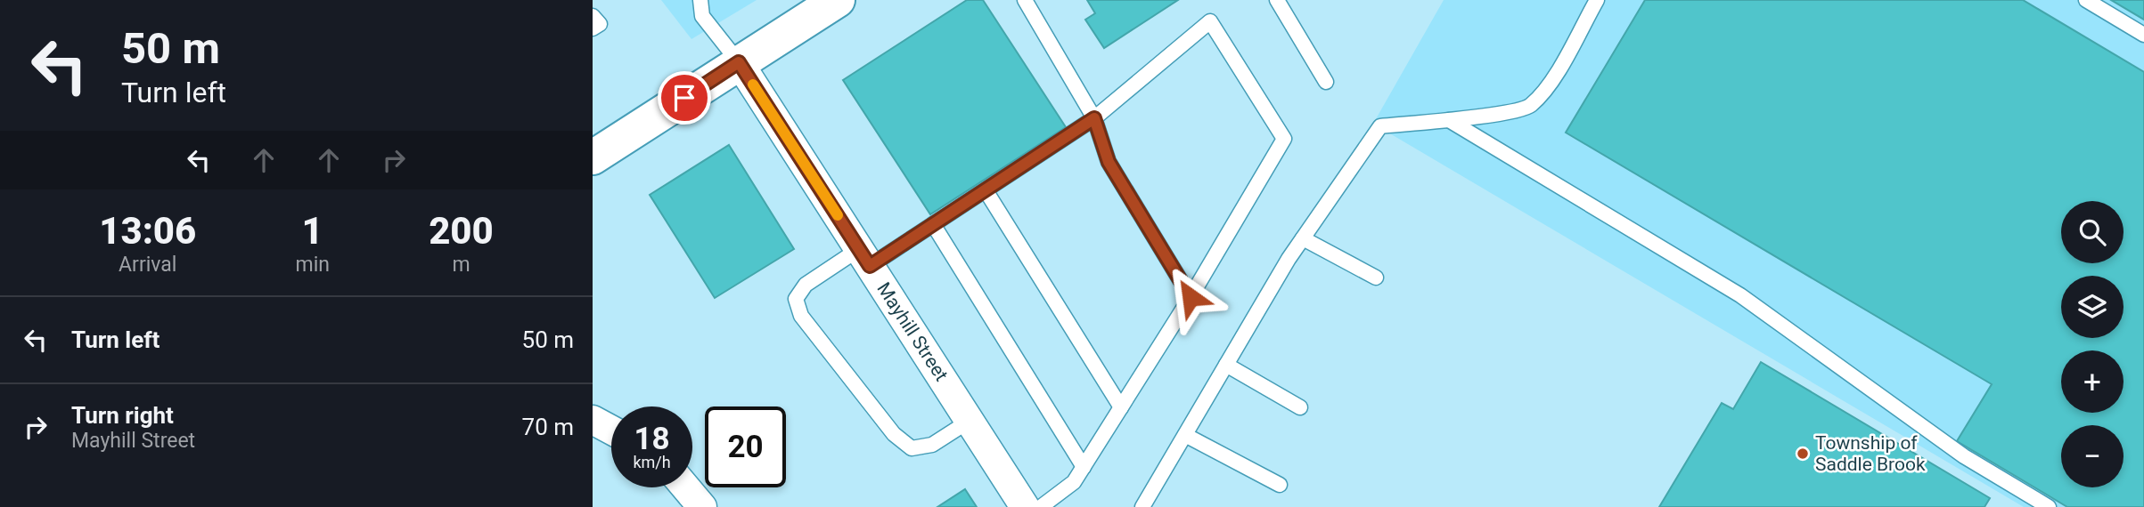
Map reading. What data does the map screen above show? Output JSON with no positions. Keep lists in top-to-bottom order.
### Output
{
  "streets": {
    "street": ["Mayhill Street"]
  },
  "places": ["Township of Saddle Brook"],
  "page": {
    "turn": ["50 m", "Turn left"],
    "eta": [
      "13:06",
      "Arrival",
      "1",
      "min",
      "200",
      "m"
    ],
    "map_buttons": ["+", "−"],
    "list": [
      {
        "name": "Turn left",
        "value": "50 m"
      },
      {
        "name": "Turn right",
        "note": "Mayhill Street",
        "value": "70 m"
      }
    ],
    "speed": "18 km/h",
    "limit": "20"
  }
}
